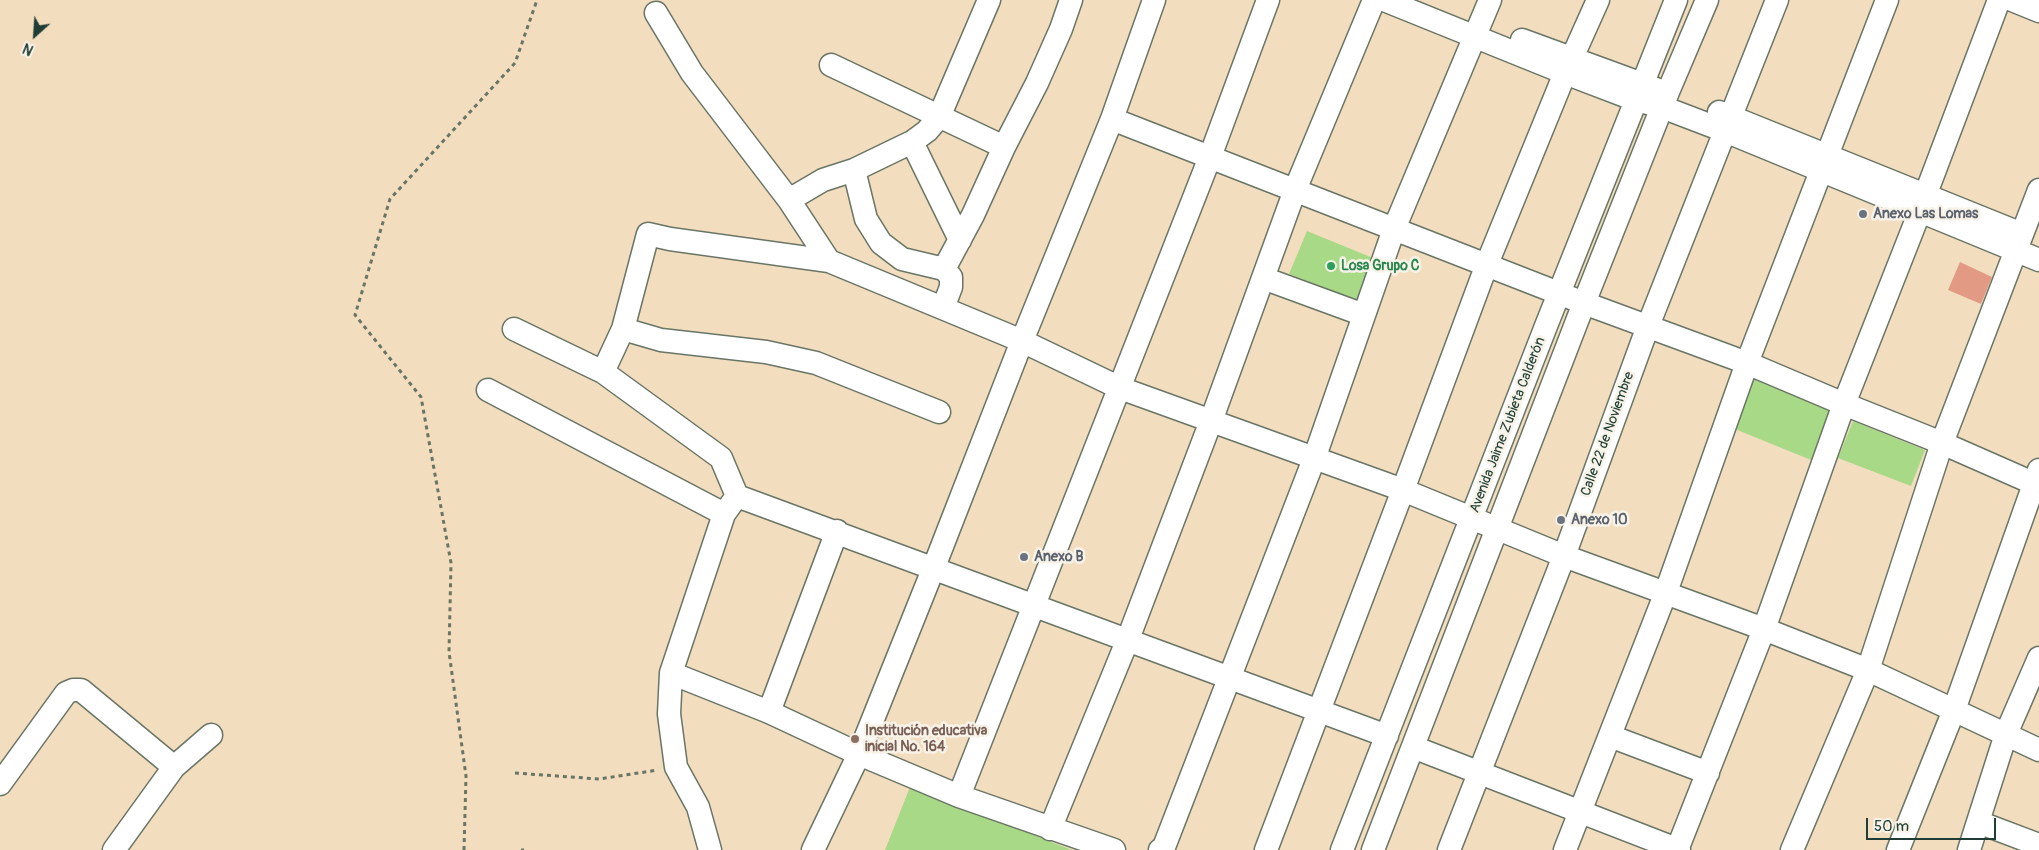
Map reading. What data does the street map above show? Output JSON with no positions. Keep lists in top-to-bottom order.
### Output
{
  "streets": {
    "street": ["Avenida Jaime Zubieta Calderón", "Calle 22 de Noviembre"]
  },
  "places": [
    "Anexo Las Lomas",
    "Losa Grupo C",
    "Anexo 10",
    "Anexo B",
    "Institución educativa inicial No. 164"
  ],
  "scale_bar": "50 m",
  "north": "bottom left"
}
